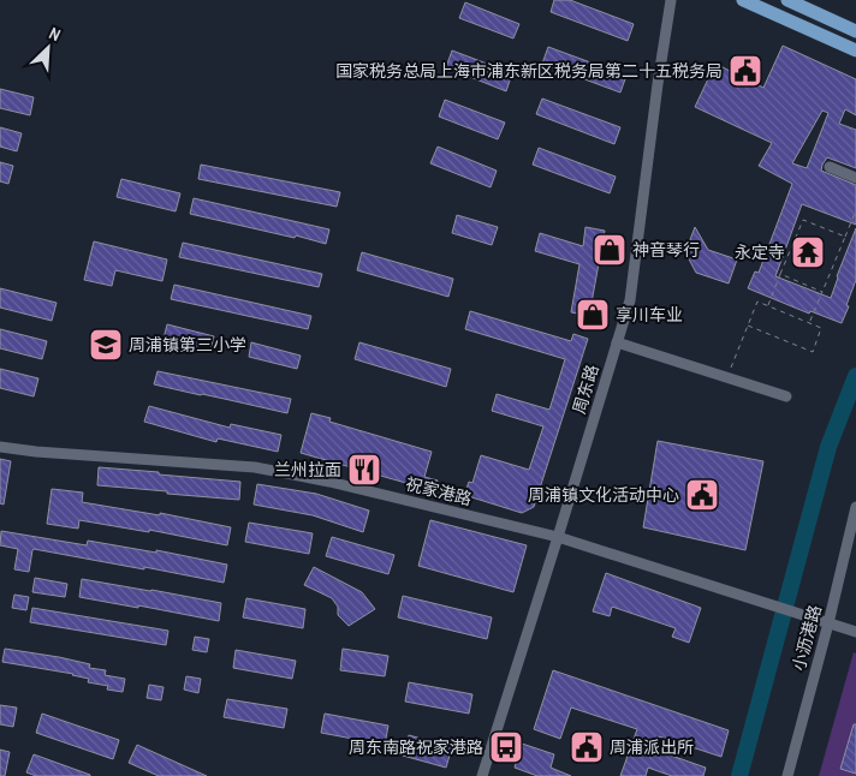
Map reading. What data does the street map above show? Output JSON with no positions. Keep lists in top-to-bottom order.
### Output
{
  "streets": {
    "street": ["周东路", "祝家港路", "小沥港路"]
  },
  "crossings": [
    ["周东路", "祝家港路"],
    ["祝家港路", "小沥港路"]
  ],
  "places": {
    "public building": ["国家税务总局上海市浦东新区税务局第二十五税务局", "周浦镇文化活动中心", "周浦派出所"],
    "shop": ["神音琴行", "享川车业"],
    "temple": ["永定寺"],
    "school or university": ["周浦镇第三小学"],
    "restaurant": ["兰州拉面"],
    "bus stop": ["周东南路祝家港路"]
  },
  "north": "top right"
}
